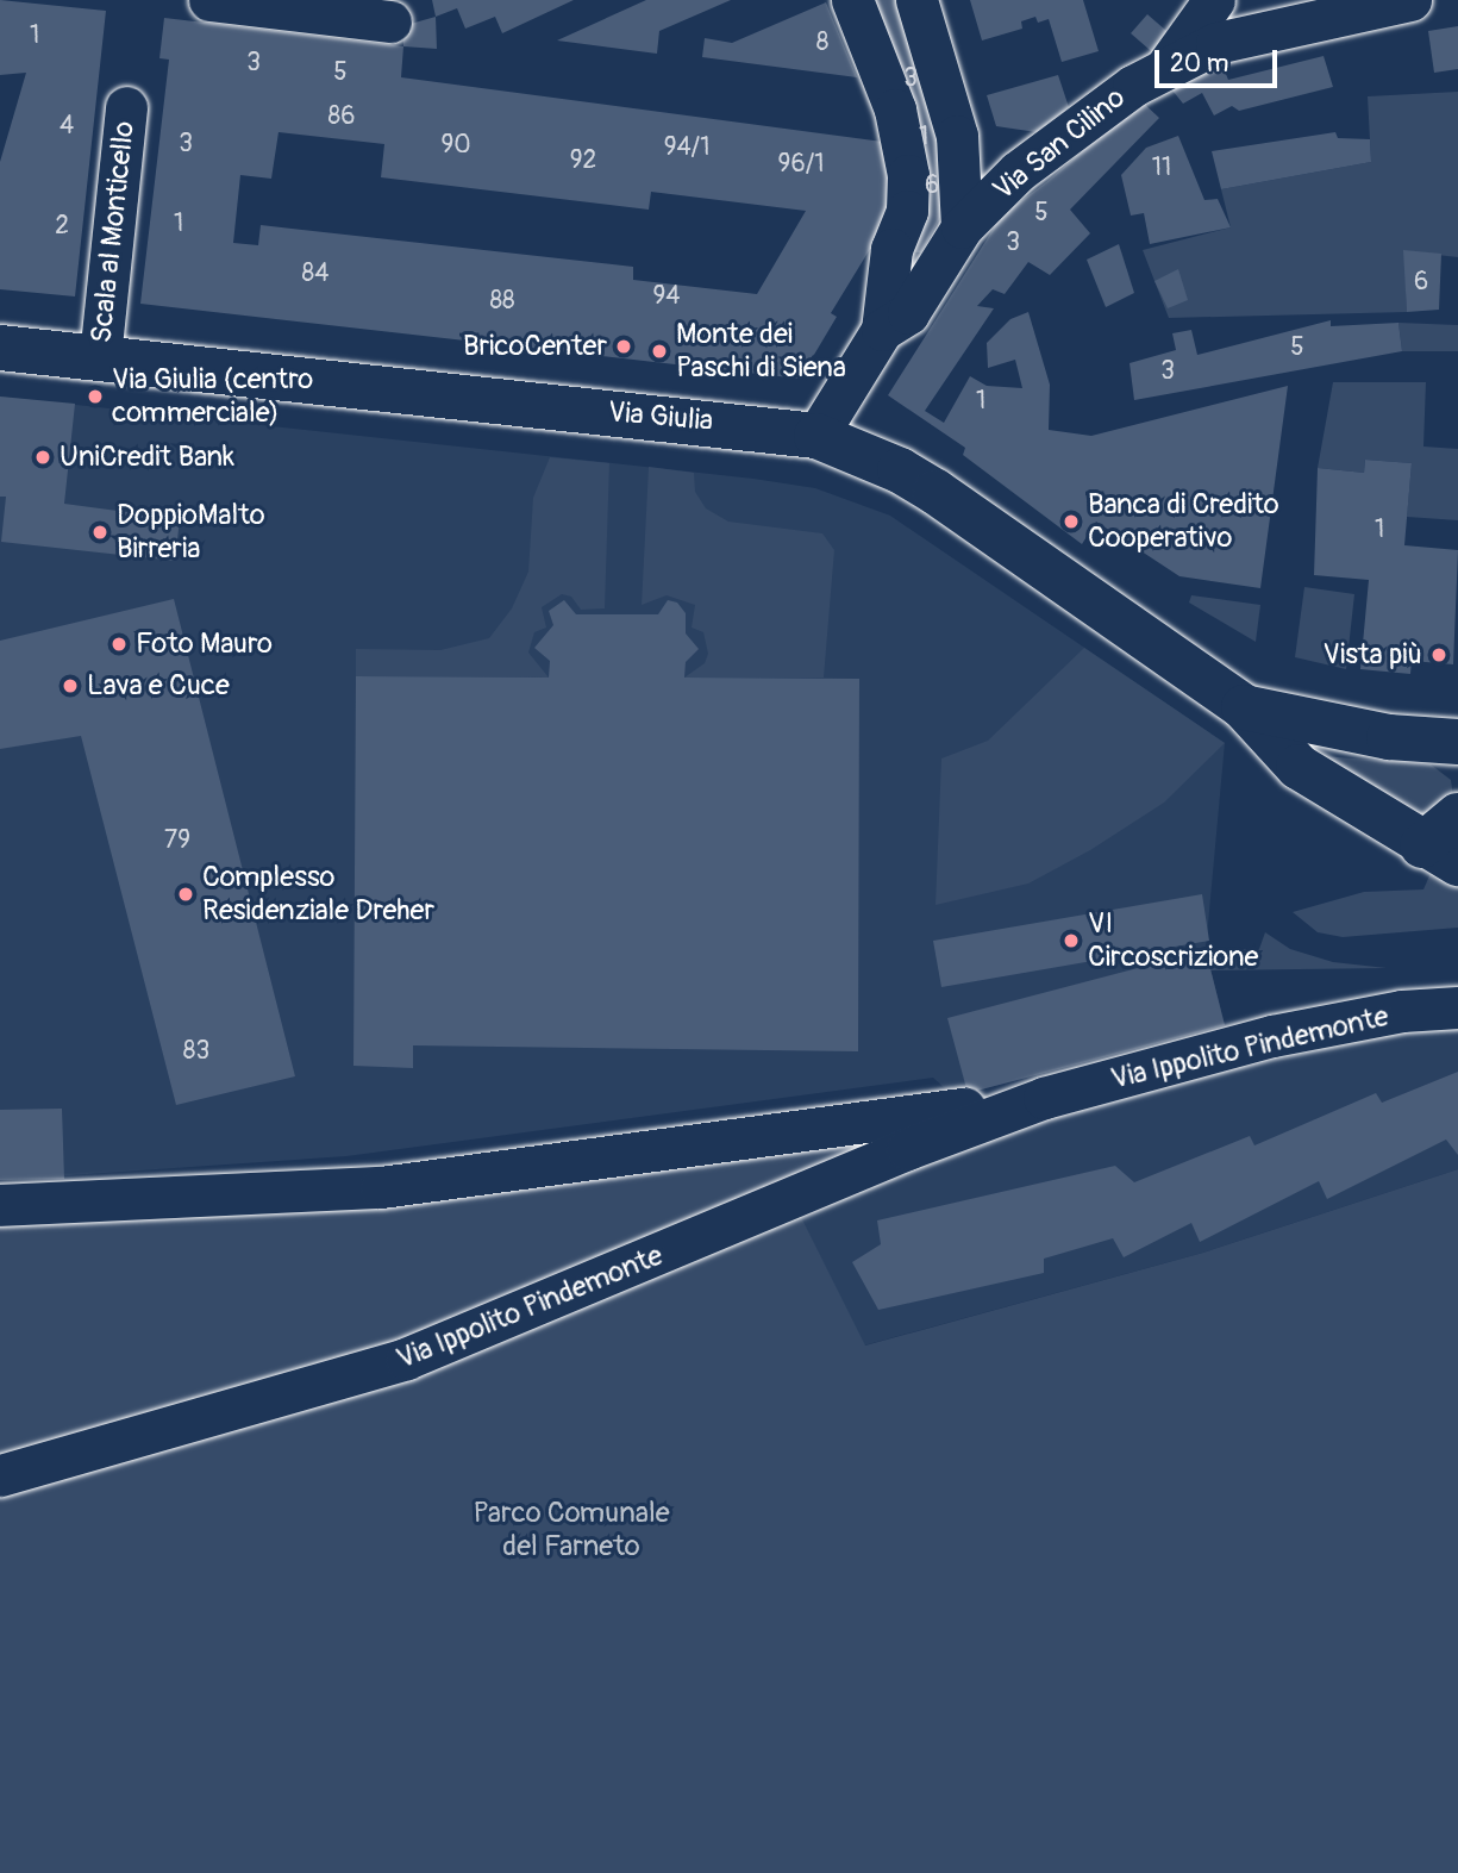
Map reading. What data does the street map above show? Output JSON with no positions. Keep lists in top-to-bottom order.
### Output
{
  "streets": {
    "street": [
      "Via San Cilino",
      "Scala al Monticello",
      "Via Giulia",
      "Via Ippolito Pindemonte"
    ]
  },
  "crossings": [
    ["Via San Cilino", "Via Giulia"],
    ["Scala al Monticello", "Via Giulia"]
  ],
  "parks": ["Parco Comunale del Farneto"],
  "places": [
    "BricoCenter",
    "Monte dei Paschi di Siena",
    "Via Giulia (centro commerciale)",
    "UniCredit Bank",
    "Banca di Credito Cooperativo",
    "DoppioMalto Birreria",
    "Foto Mauro",
    "Vista più",
    "Lava e Cuce",
    "Complesso Residenziale Dreher",
    "VI Circoscrizione"
  ],
  "house_numbers": [
    "1",
    "8",
    "3",
    "5",
    "3",
    "86",
    "4",
    "1",
    "3",
    "90",
    "94/1",
    "92",
    "96/1",
    "11",
    "6",
    "5",
    "1",
    "2",
    "3",
    "84",
    "6",
    "94",
    "88",
    "5",
    "3",
    "1",
    "1",
    "79",
    "83"
  ],
  "scale_bar": "20 m"
}
